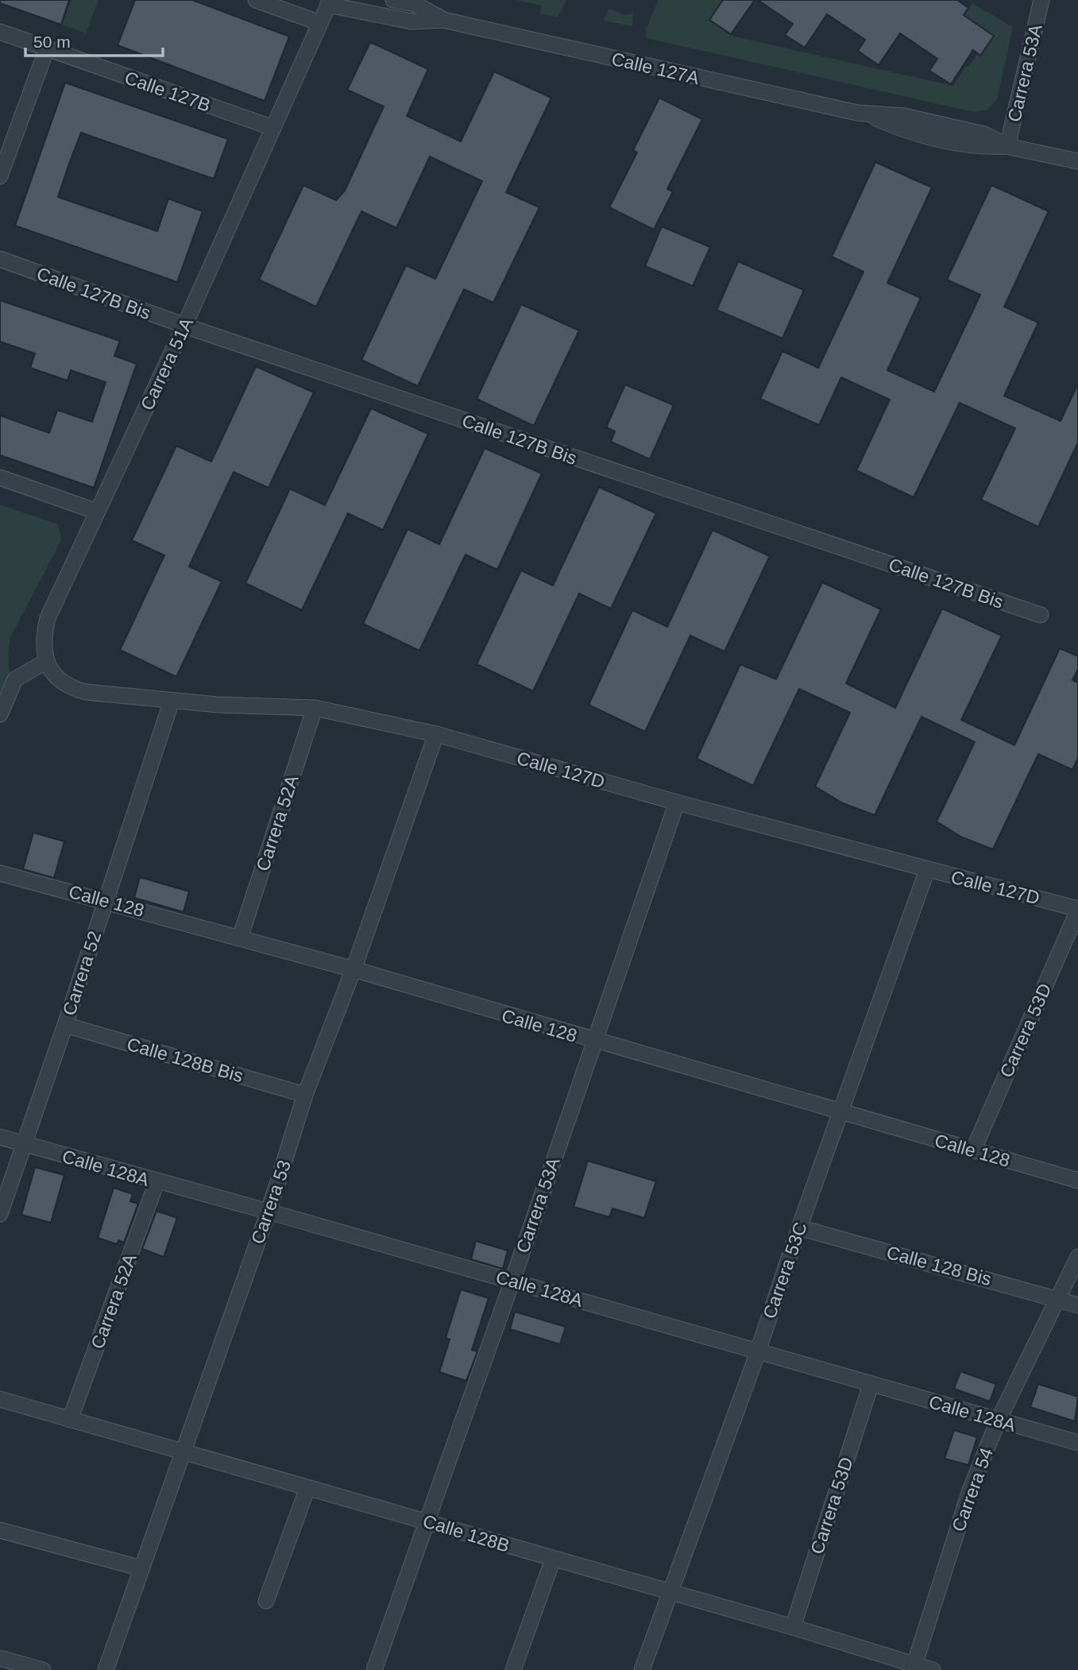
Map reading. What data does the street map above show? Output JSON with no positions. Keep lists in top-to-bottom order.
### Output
{
  "streets": {
    "street": [
      "Calle 127A",
      "Carrera 53A",
      "Calle 127B",
      "Calle 127B Bis",
      "Carrera 51A",
      "Calle 127D",
      "Carrera 52A",
      "Calle 128",
      "Carrera 52",
      "Carrera 53D",
      "Calle 128B Bis",
      "Calle 128A",
      "Carrera 53",
      "Calle 128 Bis",
      "Carrera 53C",
      "Carrera 54",
      "Calle 128B"
    ]
  },
  "crossings": [
    ["Calle 127A", "Carrera 53A"],
    ["Calle 127A", "Carrera 51A"],
    ["Carrera 53A", "Calle 127D"],
    ["Carrera 53A", "Calle 128"],
    ["Carrera 53A", "Calle 128A"],
    ["Carrera 53A", "Calle 128B"],
    ["Calle 127B", "Carrera 51A"],
    ["Calle 127B Bis", "Carrera 51A"],
    ["Carrera 51A", "Calle 127D"],
    ["Calle 127D", "Carrera 52A"],
    ["Calle 127D", "Carrera 52"],
    ["Calle 127D", "Carrera 53D"],
    ["Calle 127D", "Carrera 53"],
    ["Calle 127D", "Carrera 53C"],
    ["Carrera 52A", "Calle 128"],
    ["Carrera 52A", "Calle 128A"],
    ["Carrera 52A", "Calle 128B"],
    ["Calle 128", "Carrera 52"],
    ["Calle 128", "Carrera 53D"],
    ["Calle 128", "Carrera 53"],
    ["Calle 128", "Carrera 53C"],
    ["Carrera 52", "Calle 128B Bis"],
    ["Carrera 52", "Calle 128A"],
    ["Carrera 53D", "Calle 128A"],
    ["Carrera 53D", "Calle 128B"],
    ["Calle 128B Bis", "Carrera 53"],
    ["Calle 128A", "Carrera 53"],
    ["Calle 128A", "Carrera 53C"],
    ["Calle 128A", "Carrera 54"],
    ["Carrera 53", "Calle 128B"],
    ["Calle 128 Bis", "Carrera 53C"],
    ["Calle 128 Bis", "Carrera 54"],
    ["Carrera 53C", "Calle 128B"],
    ["Carrera 54", "Calle 128B"]
  ],
  "scale_bar": "50 m"
}
